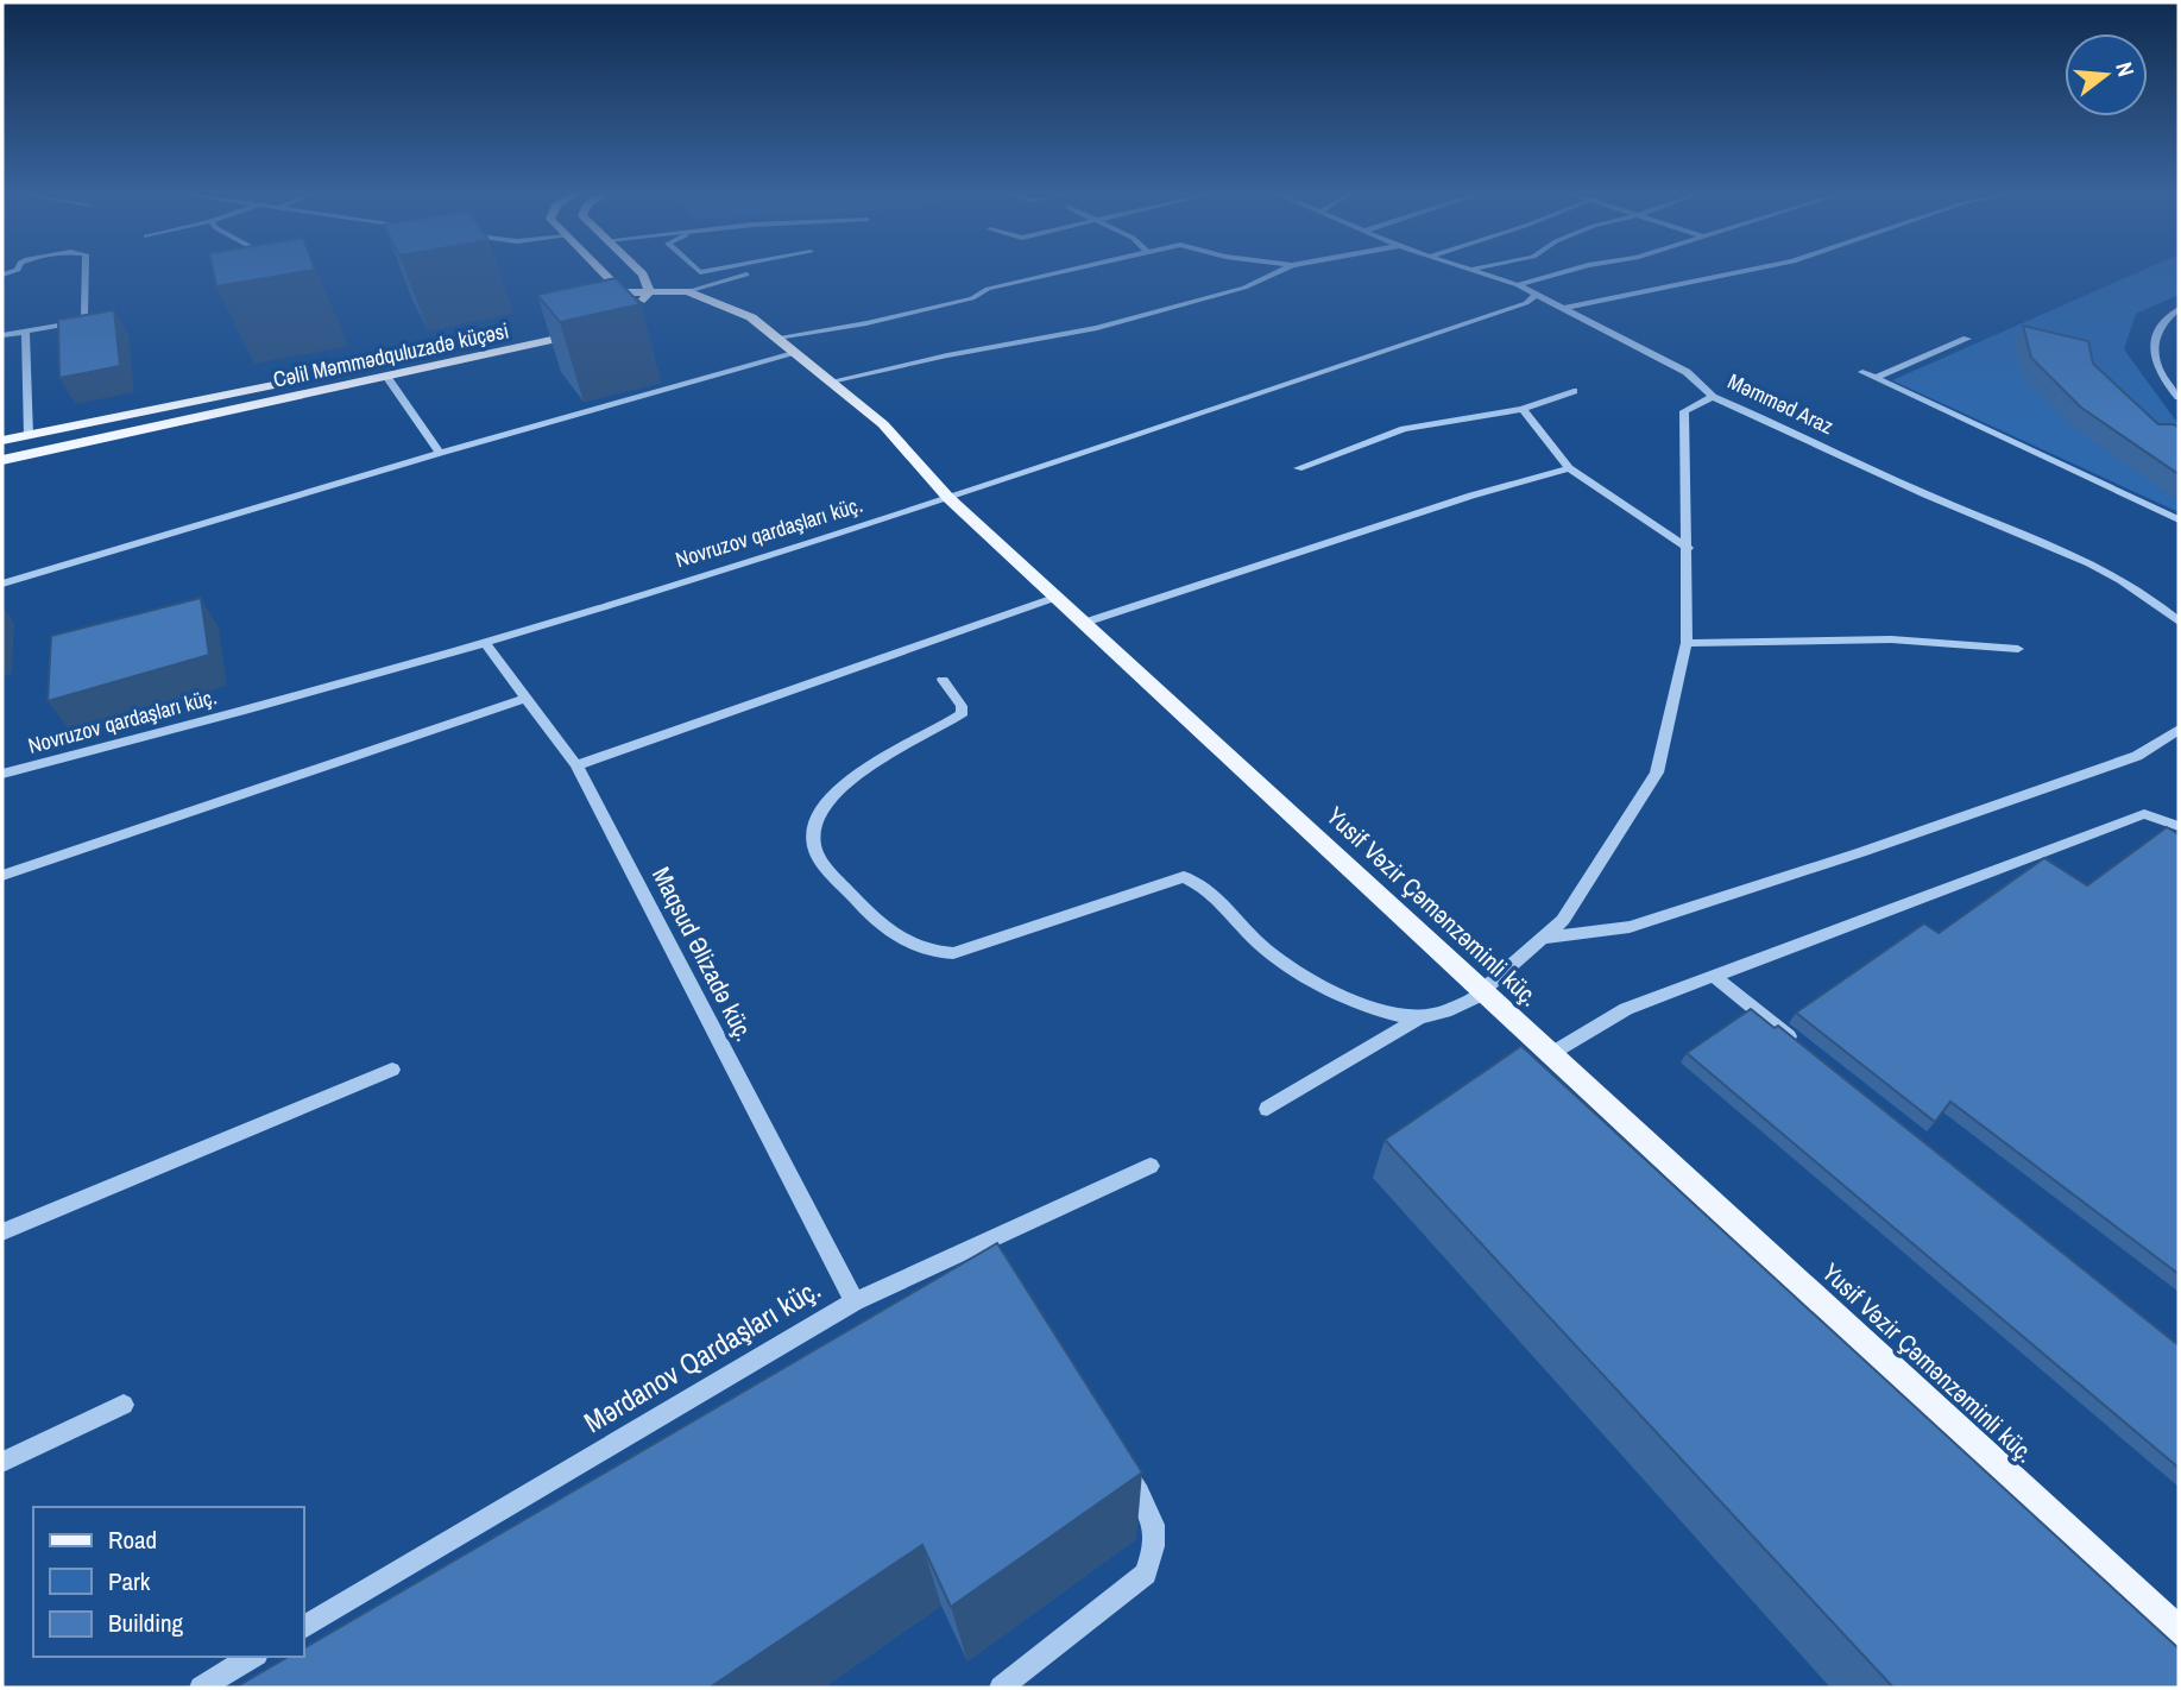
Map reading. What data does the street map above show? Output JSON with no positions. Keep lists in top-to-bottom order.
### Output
{
  "streets": {
    "main road": ["Cəlil Məmmədquluzadə küçəsi", "Yusif Vəzir Çəmənzəminli küç."],
    "street": [
      "Məmməd Araz",
      "Novruzov qardaşları küç.",
      "Maqsud Əlizadə küç.",
      "Mərdanov Qardaşları küç."
    ]
  },
  "crossings": [
    ["Məmməd Araz", "Novruzov qardaşları küç."],
    ["Novruzov qardaşları küç.", "Yusif Vəzir Çəmənzəminli küç."],
    ["Novruzov qardaşları küç.", "Maqsud Əlizadə küç."],
    ["Maqsud Əlizadə küç.", "Mərdanov Qardaşları küç."]
  ],
  "legend": ["Road", "Park", "Building"],
  "north": "right"
}
